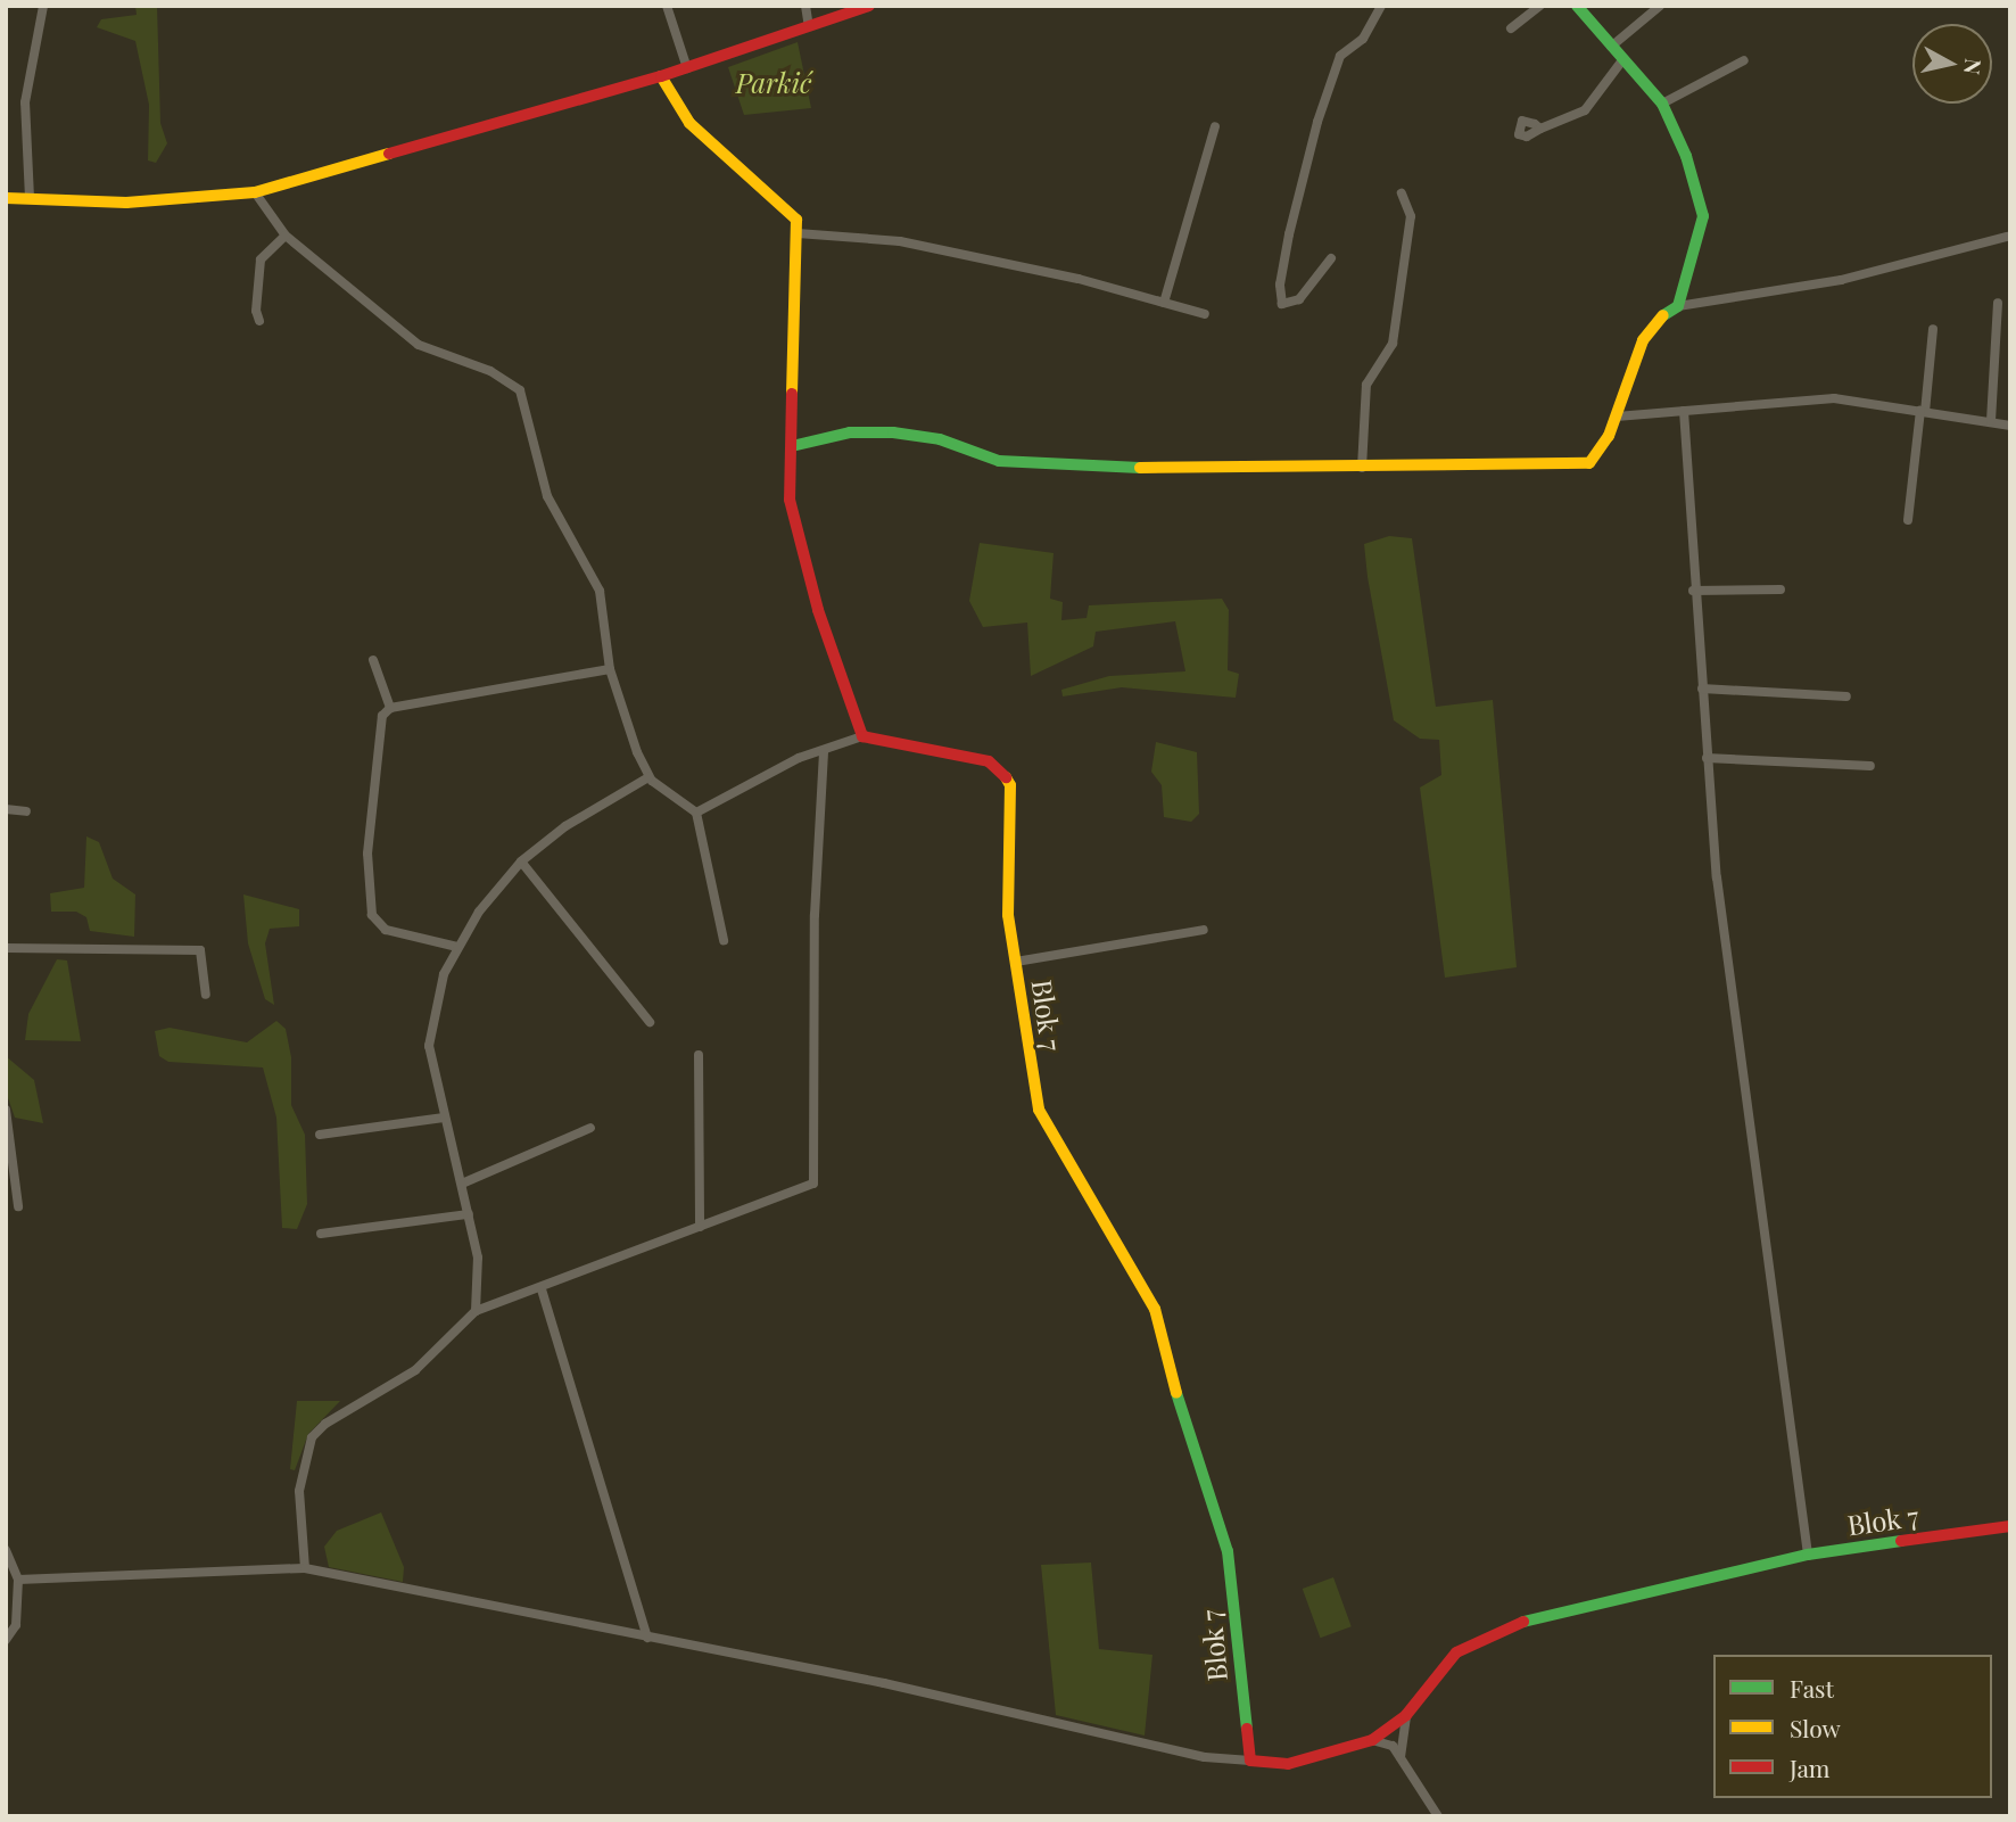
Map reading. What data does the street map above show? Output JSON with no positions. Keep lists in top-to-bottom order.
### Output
{
  "streets": {
    "street": ["Blok 7"]
  },
  "parks": ["Parkić"],
  "legend": ["Fast", "Slow", "Jam"],
  "north": "right"
}
